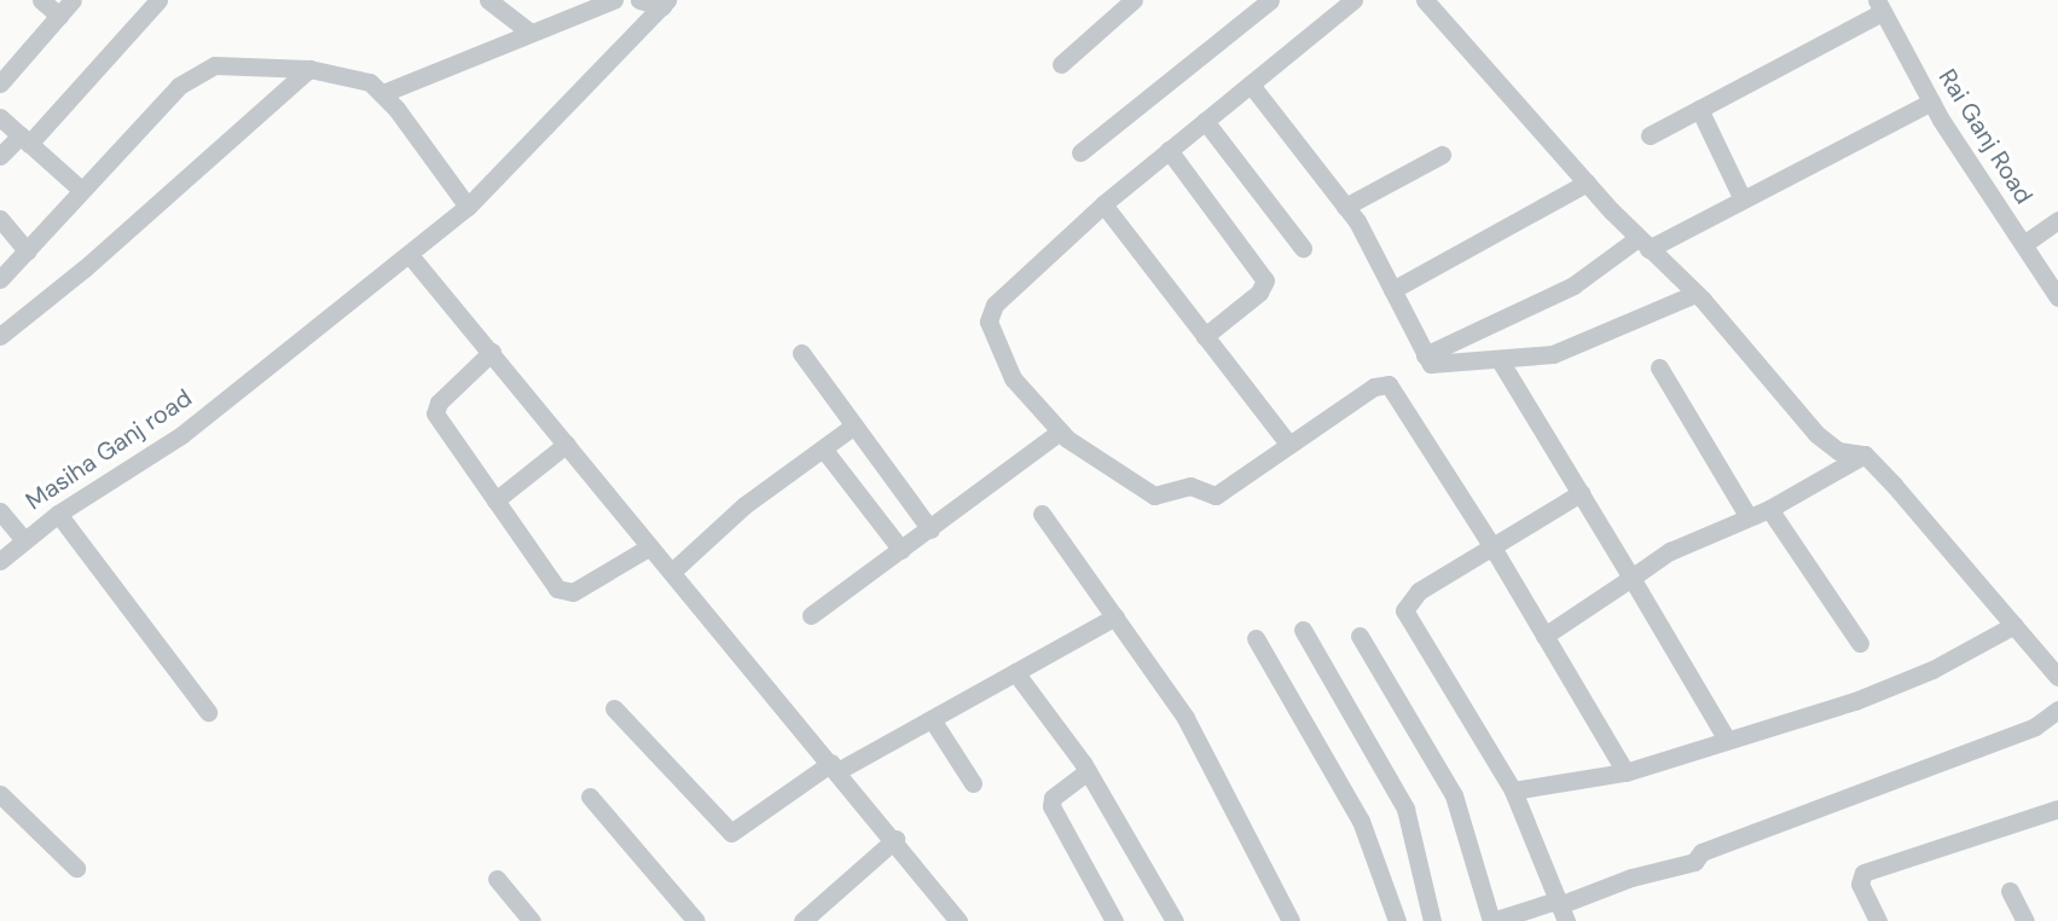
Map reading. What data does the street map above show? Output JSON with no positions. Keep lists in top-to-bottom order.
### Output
{
  "streets": {
    "street": ["Rai Ganj Road", "Masiha Ganj road"]
  }
}
